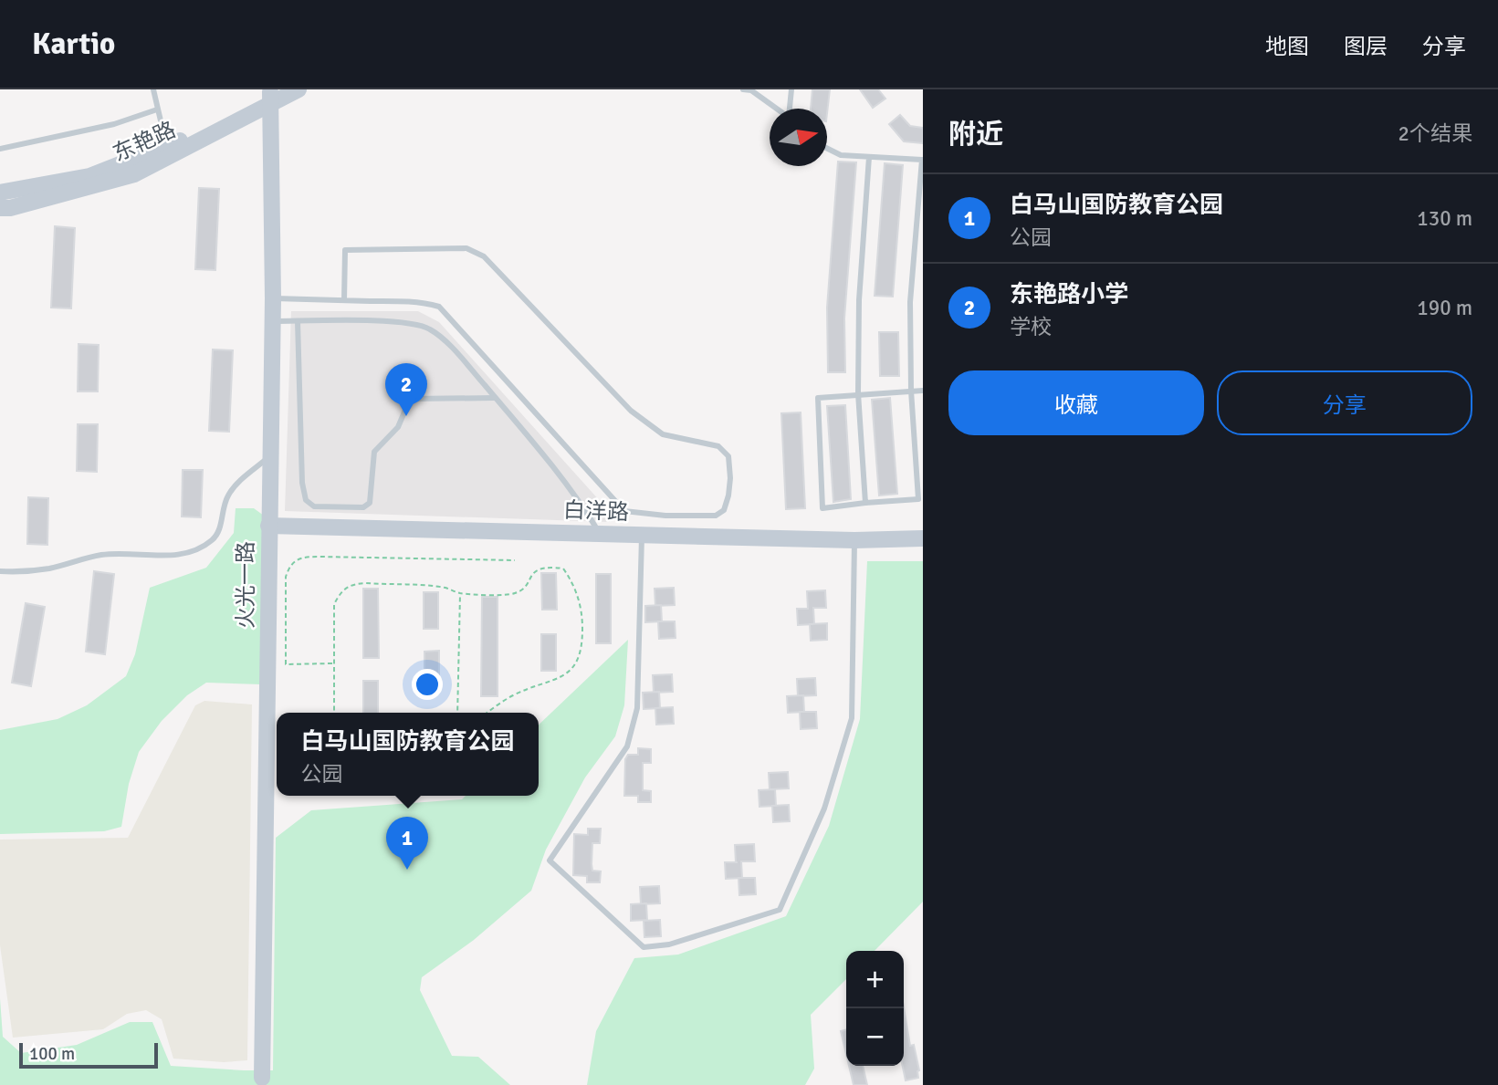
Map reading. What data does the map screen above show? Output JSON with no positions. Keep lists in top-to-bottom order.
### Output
{
  "streets": {
    "street": ["东艳路", "白洋路", "火光一路"]
  },
  "crossings": [
    ["东艳路", "火光一路"],
    ["白洋路", "火光一路"]
  ],
  "scale_bar": "100 m",
  "north": "right",
  "page": {
    "header": "Kartio",
    "nav": ["地图", "图层", "分享"],
    "heading": ["附近", "2个结果"],
    "list": [
      {
        "mark": "1",
        "name": "白马山国防教育公园",
        "note": "公园",
        "value": "130 m"
      },
      {
        "mark": "2",
        "name": "东艳路小学",
        "note": "学校",
        "value": "190 m"
      }
    ],
    "buttons": ["收藏", "分享"],
    "pins": ["2", "1"],
    "popup": ["白马山国防教育公园", "公园"],
    "map_buttons": ["+", "−"],
    "scale": "100 m"
  }
}
